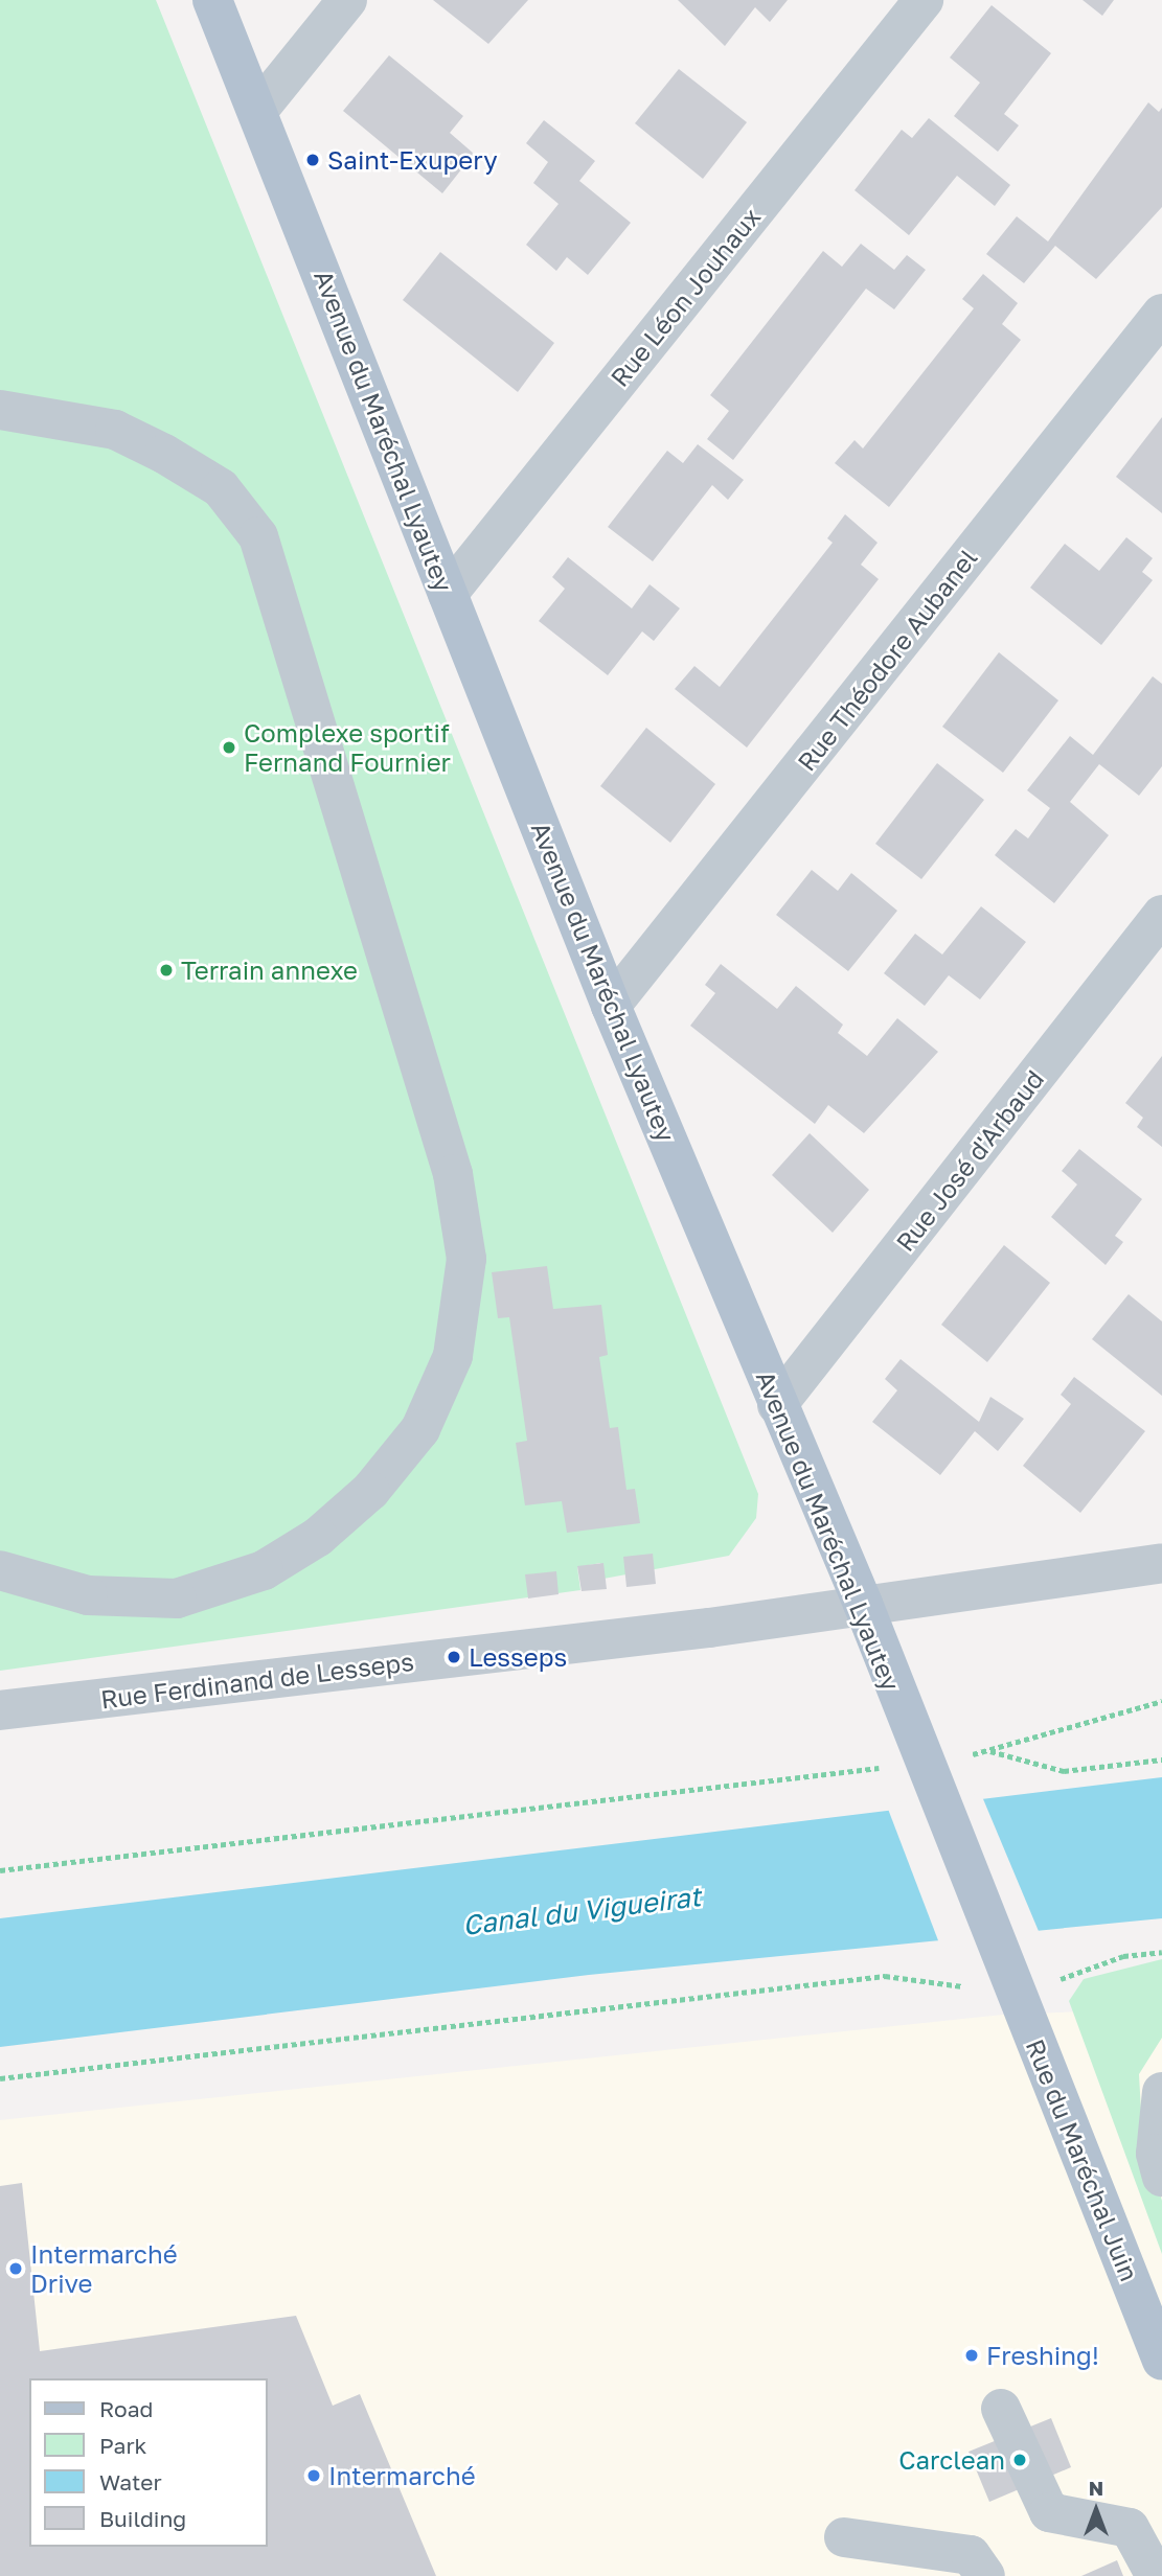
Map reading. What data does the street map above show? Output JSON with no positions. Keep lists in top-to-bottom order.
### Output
{
  "streets": {
    "main road": ["Avenue du Maréchal Lyautey", "Rue du Maréchal Juin"],
    "street": [
      "Rue Léon Jouhaux",
      "Rue Théodore Aubanel",
      "Rue José d'Arbaud",
      "Rue Ferdinand de Lesseps"
    ]
  },
  "crossings": [
    ["Rue Léon Jouhaux", "Avenue du Maréchal Lyautey"],
    ["Avenue du Maréchal Lyautey", "Rue Théodore Aubanel"],
    ["Avenue du Maréchal Lyautey", "Rue José d'Arbaud"],
    ["Avenue du Maréchal Lyautey", "Rue Ferdinand de Lesseps"],
    ["Avenue du Maréchal Lyautey", "Rue du Maréchal Juin"]
  ],
  "water": ["Canal du Vigueirat"],
  "places": [
    "Saint-Exupery",
    "Complexe sportif Fernand Fournier",
    "Terrain annexe",
    "Lesseps",
    "Intermarché Drive",
    "Freshing!",
    "Carclean",
    "Intermarché"
  ],
  "legend": [
    "Road",
    "Park",
    "Water",
    "Building"
  ],
  "north": "top"
}
